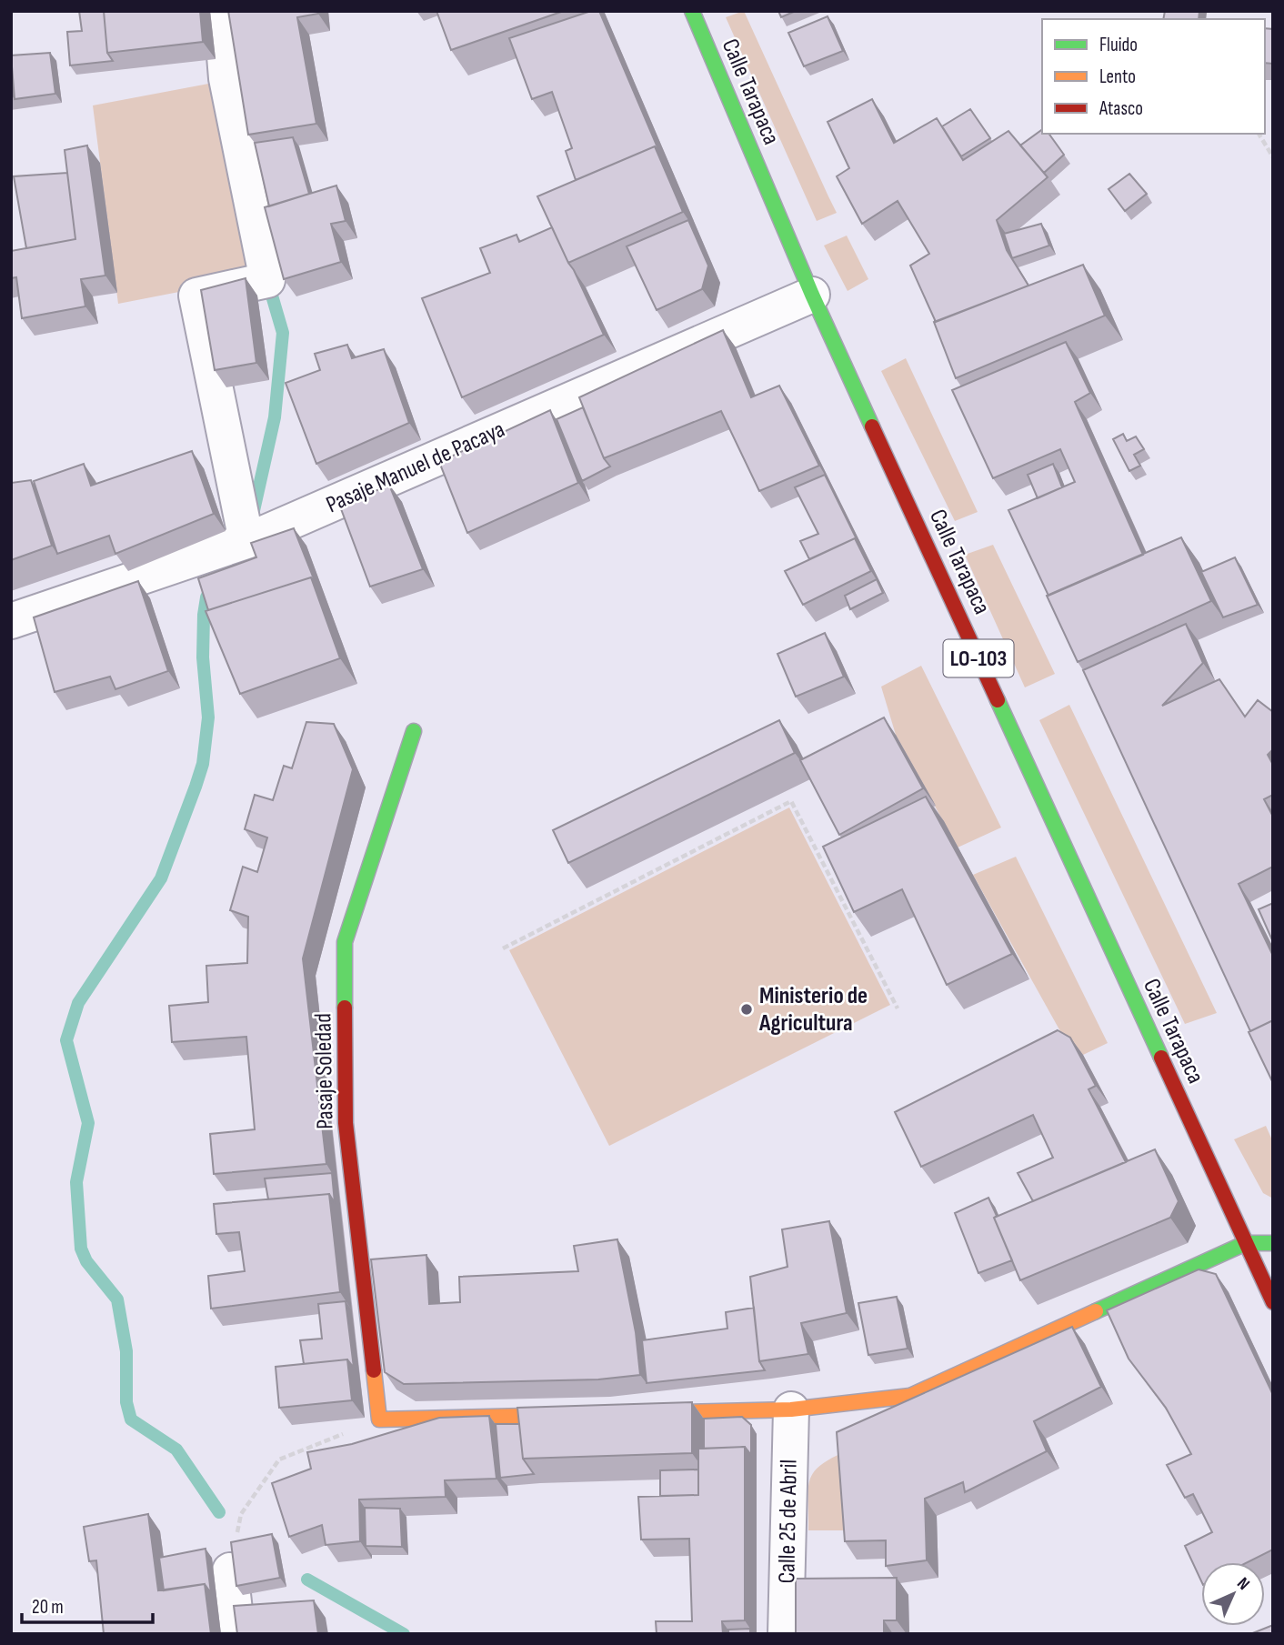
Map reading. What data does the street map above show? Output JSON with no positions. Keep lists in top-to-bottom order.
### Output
{
  "streets": {
    "street": [
      "Calle Tarapaca",
      "Pasaje Manuel de Pacaya",
      "LO-103",
      "Pasaje Soledad",
      "Calle 25 de Abril"
    ]
  },
  "crossings": [
    ["Calle Tarapaca", "Pasaje Manuel de Pacaya"]
  ],
  "places": ["Ministerio de Agricultura"],
  "legend": ["Fluido", "Lento", "Atasco"],
  "scale_bar": "20 m",
  "north": "top right"
}
